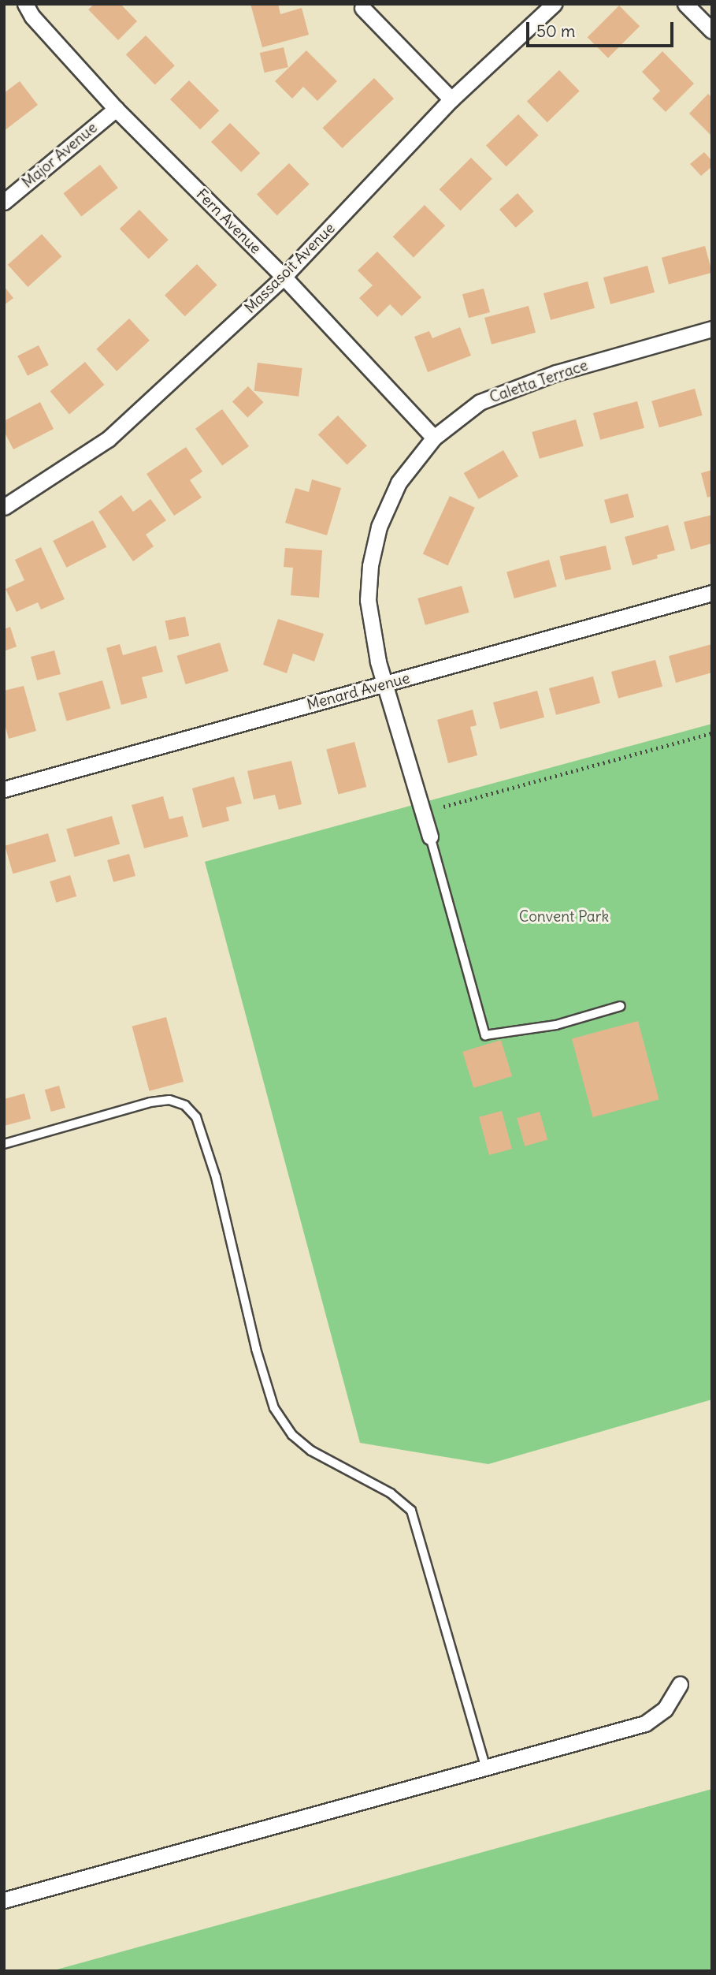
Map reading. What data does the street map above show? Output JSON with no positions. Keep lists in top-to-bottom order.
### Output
{
  "streets": {
    "street": [
      "Major Avenue",
      "Fern Avenue",
      "Massasoit Avenue",
      "Caletta Terrace",
      "Menard Avenue"
    ]
  },
  "crossings": [
    ["Major Avenue", "Fern Avenue"],
    ["Fern Avenue", "Massasoit Avenue"],
    ["Fern Avenue", "Caletta Terrace"],
    ["Caletta Terrace", "Menard Avenue"]
  ],
  "parks": ["Convent Park"],
  "scale_bar": "50 m"
}
